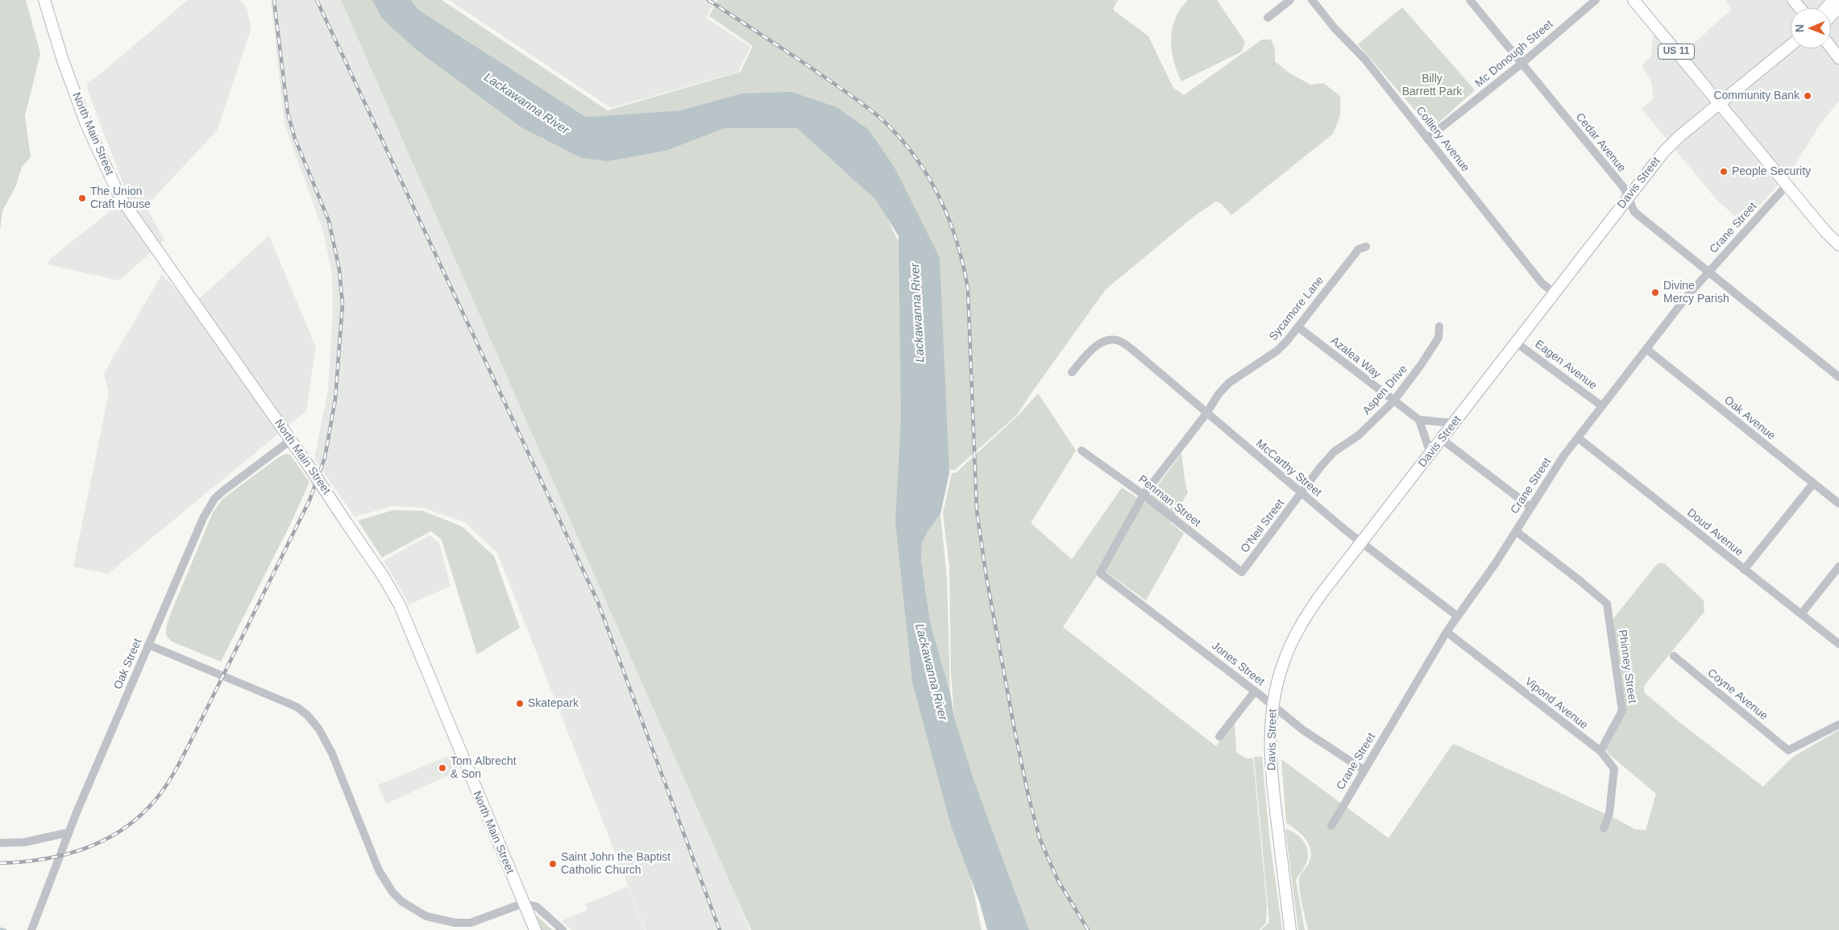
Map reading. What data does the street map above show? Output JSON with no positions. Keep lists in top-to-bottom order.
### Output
{
  "streets": {
    "main road": ["US 11", "North Main Street", "Davis Street"],
    "street": [
      "Mc Donough Street",
      "Colliery Avenue",
      "Cedar Avenue",
      "Crane Street",
      "Sycamore Lane",
      "Azalea Way",
      "Eagen Avenue",
      "Aspen Drive",
      "Oak Avenue",
      "McCarthy Street",
      "Penman Street",
      "O'Neil Street",
      "Doud Avenue",
      "Oak Street",
      "Jones Street",
      "Phinney Street",
      "Coyne Avenue",
      "Vipond Avenue"
    ]
  },
  "crossings": [
    ["US 11", "Davis Street"],
    ["US 11", "Crane Street"],
    ["Mc Donough Street", "Colliery Avenue"],
    ["Mc Donough Street", "Cedar Avenue"],
    ["North Main Street", "Oak Street"],
    ["Colliery Avenue", "Davis Street"],
    ["Cedar Avenue", "Davis Street"],
    ["Cedar Avenue", "Crane Street"],
    ["Davis Street", "Eagen Avenue"],
    ["Davis Street", "McCarthy Street"],
    ["Davis Street", "Jones Street"],
    ["Crane Street", "Eagen Avenue"],
    ["Crane Street", "Oak Avenue"],
    ["Crane Street", "McCarthy Street"],
    ["Crane Street", "Doud Avenue"],
    ["Crane Street", "Jones Street"],
    ["Crane Street", "Phinney Street"],
    ["Crane Street", "Vipond Avenue"],
    ["Sycamore Lane", "Azalea Way"],
    ["Sycamore Lane", "McCarthy Street"],
    ["Azalea Way", "Aspen Drive"],
    ["Aspen Drive", "McCarthy Street"],
    ["Aspen Drive", "O'Neil Street"],
    ["McCarthy Street", "O'Neil Street"],
    ["Penman Street", "O'Neil Street"],
    ["Penman Street", "Jones Street"],
    ["Phinney Street", "Vipond Avenue"]
  ],
  "water": ["Lackawanna River"],
  "parks": ["Billy Barrett Park"],
  "places": [
    "Community Bank",
    "People Security",
    "The Union Craft House",
    "Divine Mercy Parish",
    "Skatepark",
    "Tom Albrecht & Son",
    "Saint John the Baptist Catholic Church"
  ],
  "north": "left"
}
